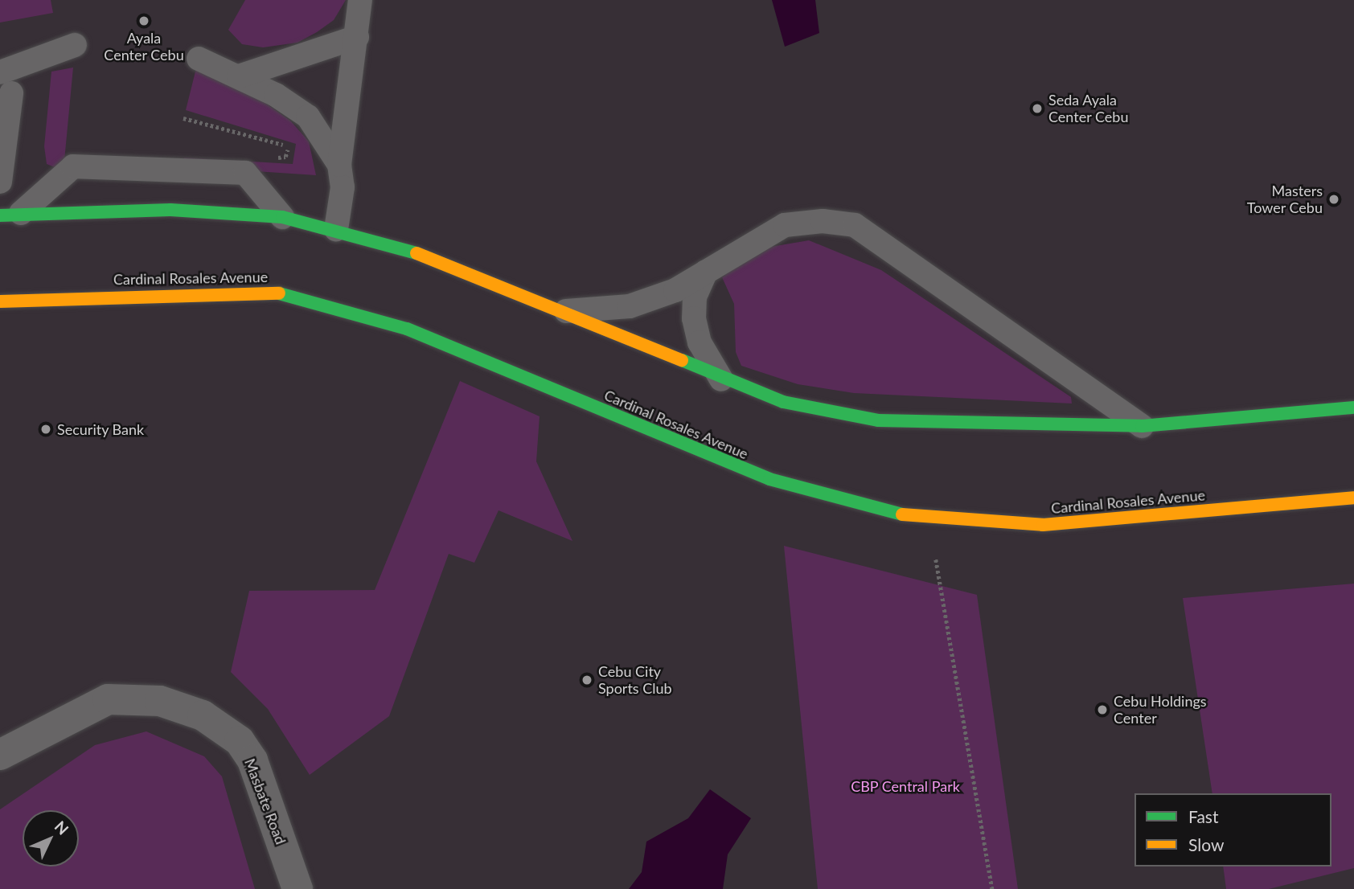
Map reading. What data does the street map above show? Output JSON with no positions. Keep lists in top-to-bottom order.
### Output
{
  "streets": {
    "main road": ["Cardinal Rosales Avenue"],
    "street": ["Masbate Road"]
  },
  "parks": ["CBP Central Park"],
  "places": [
    "Ayala Center Cebu",
    "Seda Ayala Center Cebu",
    "Masters Tower Cebu",
    "Security Bank",
    "Cebu City Sports Club",
    "Cebu Holdings Center"
  ],
  "legend": ["Fast", "Slow"],
  "north": "top right"
}
